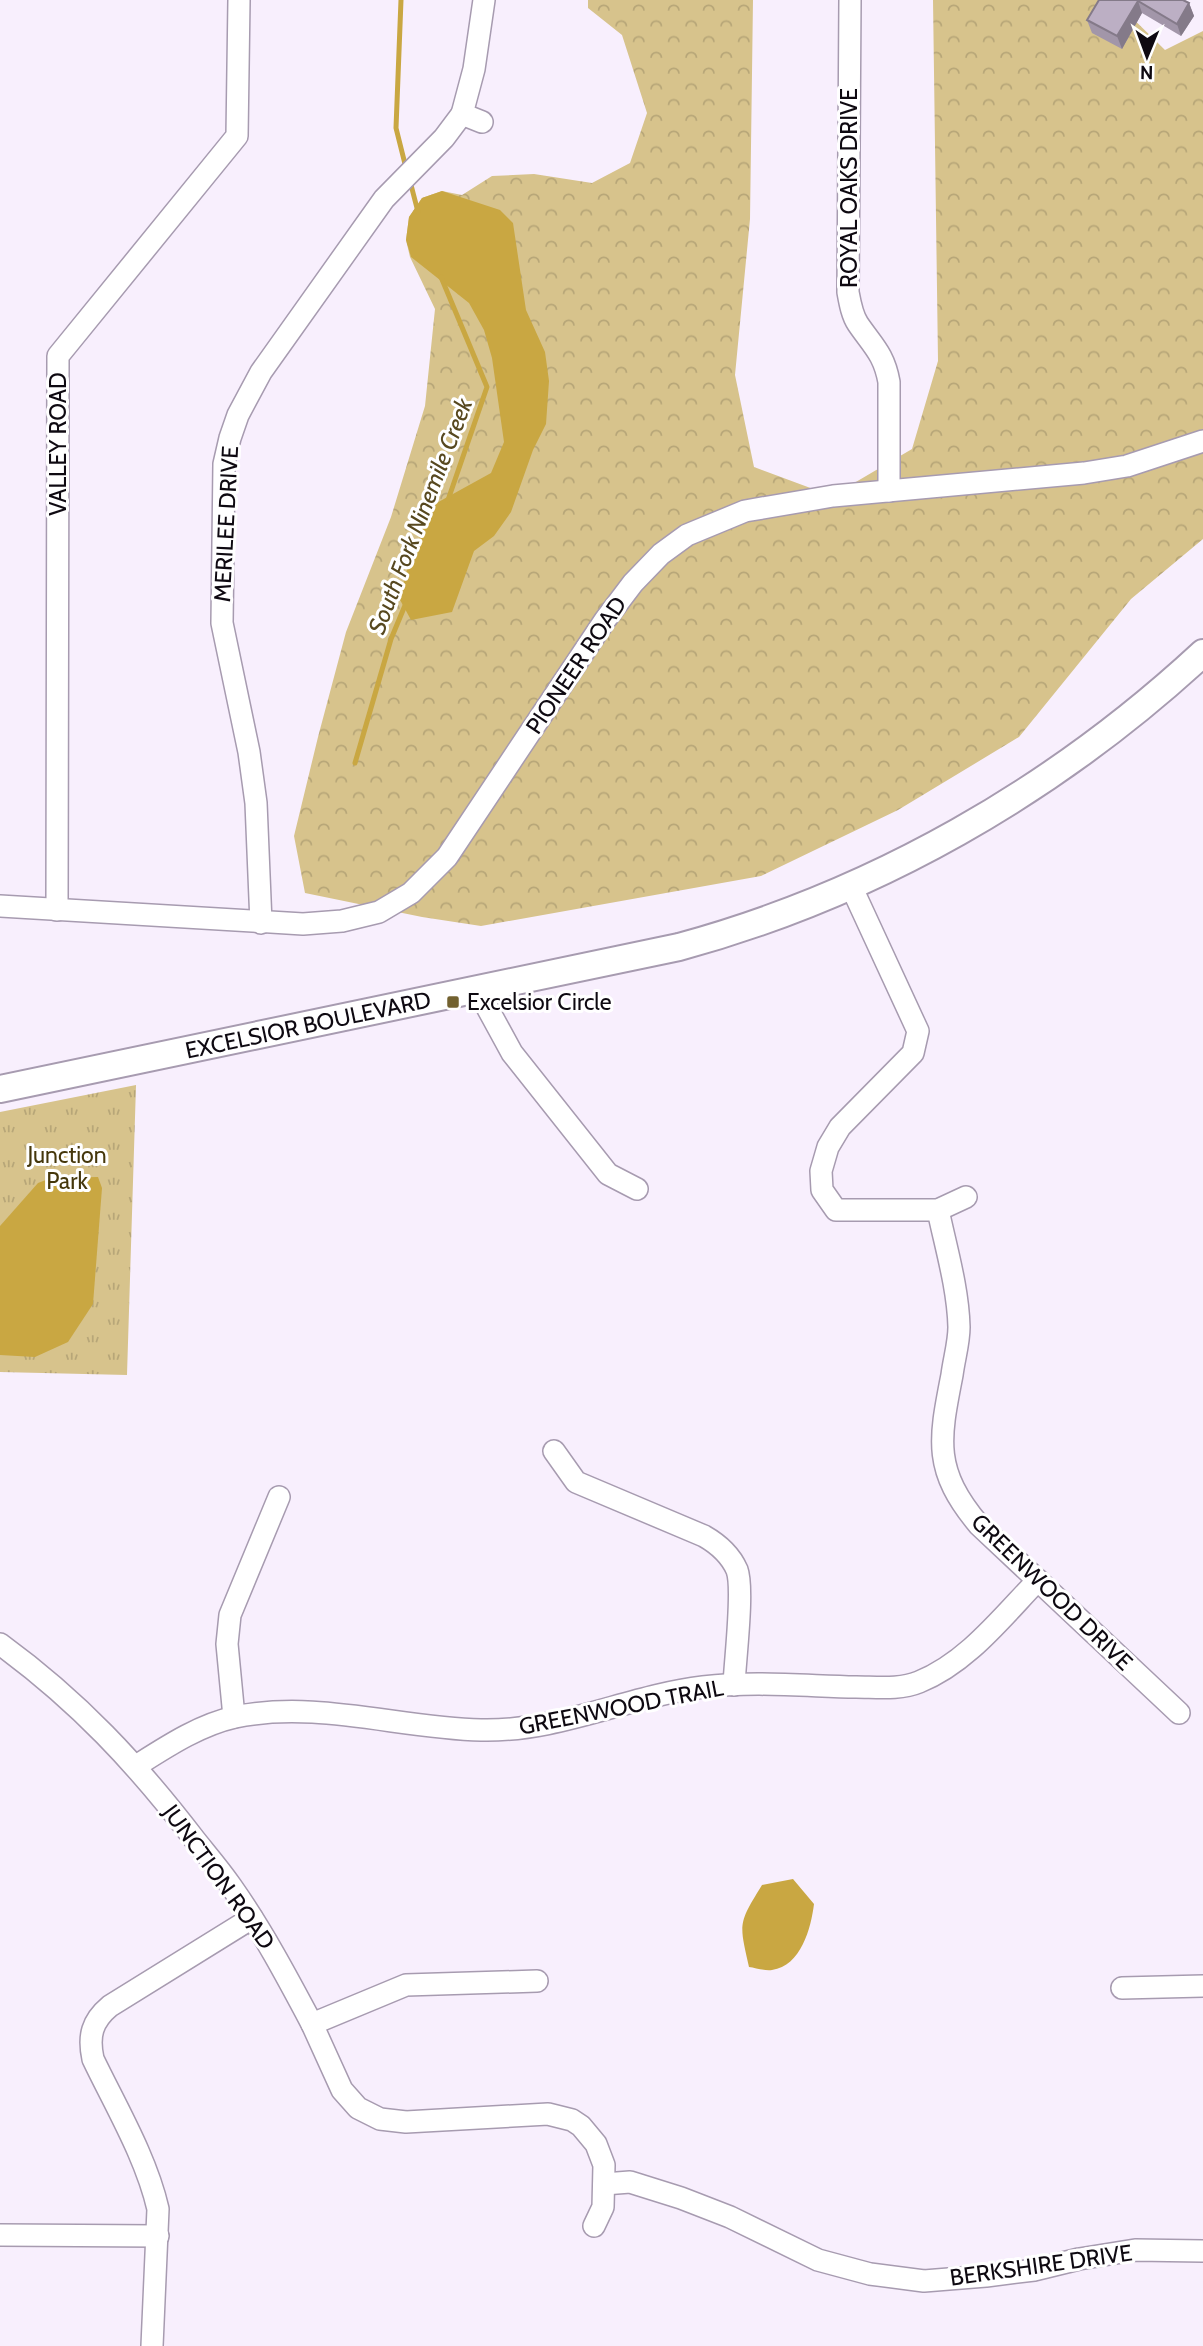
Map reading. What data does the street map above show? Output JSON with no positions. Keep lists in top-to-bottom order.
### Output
{
  "streets": {
    "main road": ["EXCELSIOR BOULEVARD"],
    "street": [
      "ROYAL OAKS DRIVE",
      "VALLEY ROAD",
      "MERILEE DRIVE",
      "PIONEER ROAD",
      "GREENWOOD DRIVE",
      "GREENWOOD TRAIL",
      "JUNCTION ROAD",
      "BERKSHIRE DRIVE"
    ]
  },
  "crossings": [
    ["ROYAL OAKS DRIVE", "PIONEER ROAD"],
    ["VALLEY ROAD", "PIONEER ROAD"],
    ["MERILEE DRIVE", "PIONEER ROAD"],
    ["GREENWOOD DRIVE", "GREENWOOD TRAIL"],
    ["GREENWOOD TRAIL", "JUNCTION ROAD"],
    ["JUNCTION ROAD", "BERKSHIRE DRIVE"]
  ],
  "water": ["South Fork Ninemile Creek"],
  "parks": ["Junction Park"],
  "places": {
    "transit": ["Excelsior Circle"]
  },
  "north": "bottom"
}
